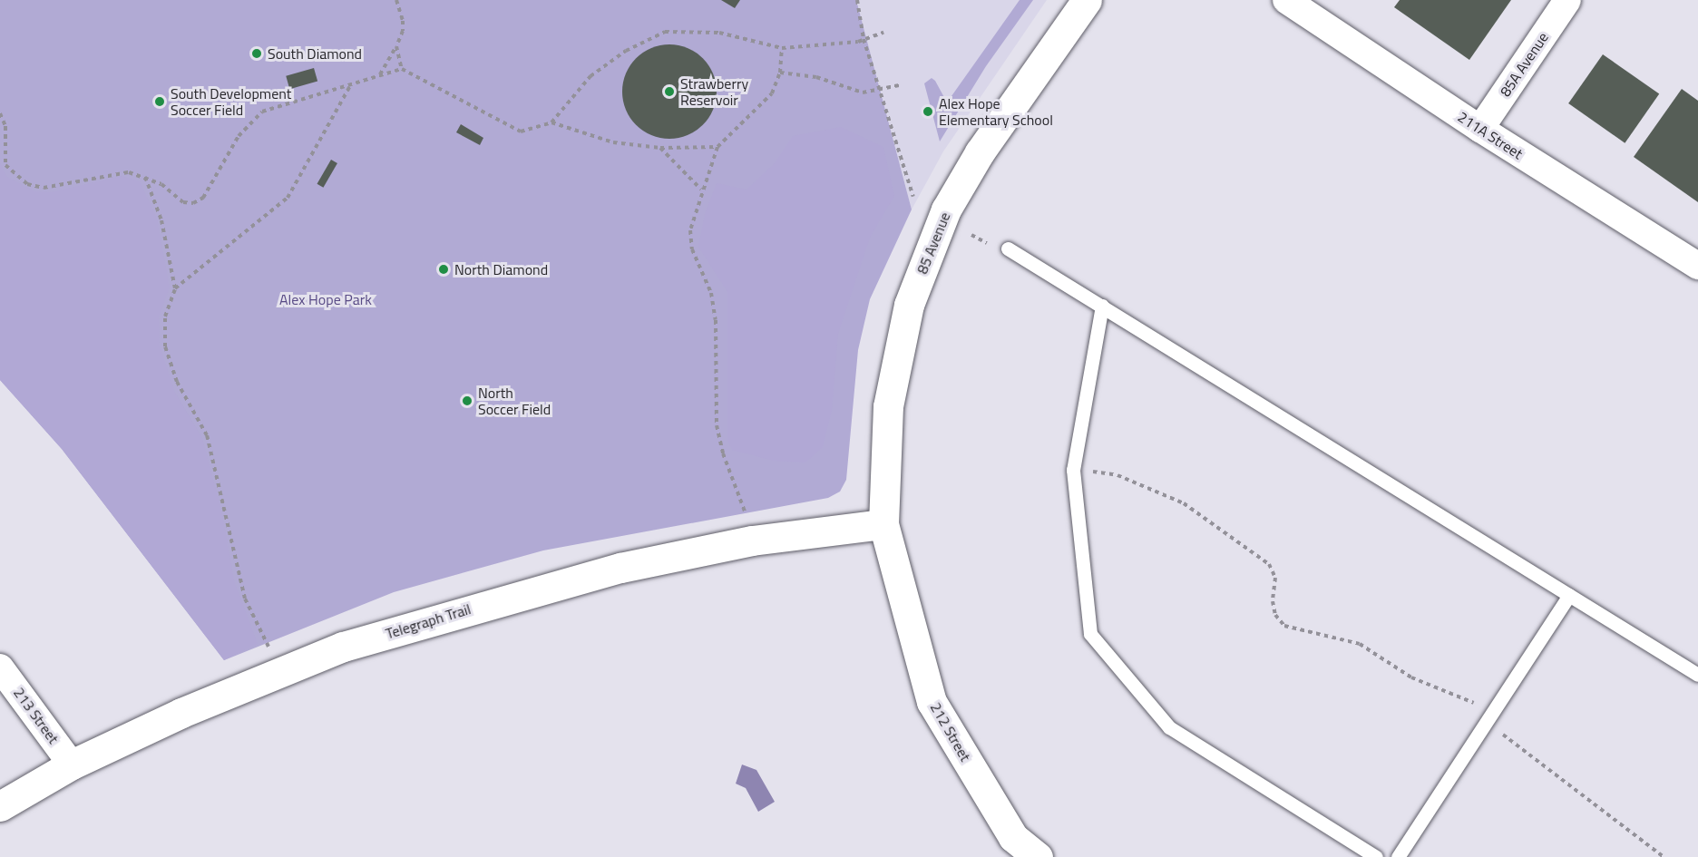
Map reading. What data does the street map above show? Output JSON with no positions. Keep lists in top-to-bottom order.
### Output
{
  "streets": {
    "street": [
      "85A Avenue",
      "211A Street",
      "85 Avenue",
      "Telegraph Trail",
      "213 Street",
      "212 Street"
    ]
  },
  "crossings": [
    ["85A Avenue", "211A Street"],
    ["85 Avenue", "Telegraph Trail"],
    ["85 Avenue", "212 Street"],
    ["Telegraph Trail", "213 Street"],
    ["Telegraph Trail", "212 Street"]
  ],
  "parks": ["Alex Hope Park"],
  "places": [
    "South Diamond",
    "Strawberry Reservoir",
    "South Development Soccer Field",
    "Alex Hope Elementary School",
    "North Diamond",
    "North Soccer Field"
  ]
}
